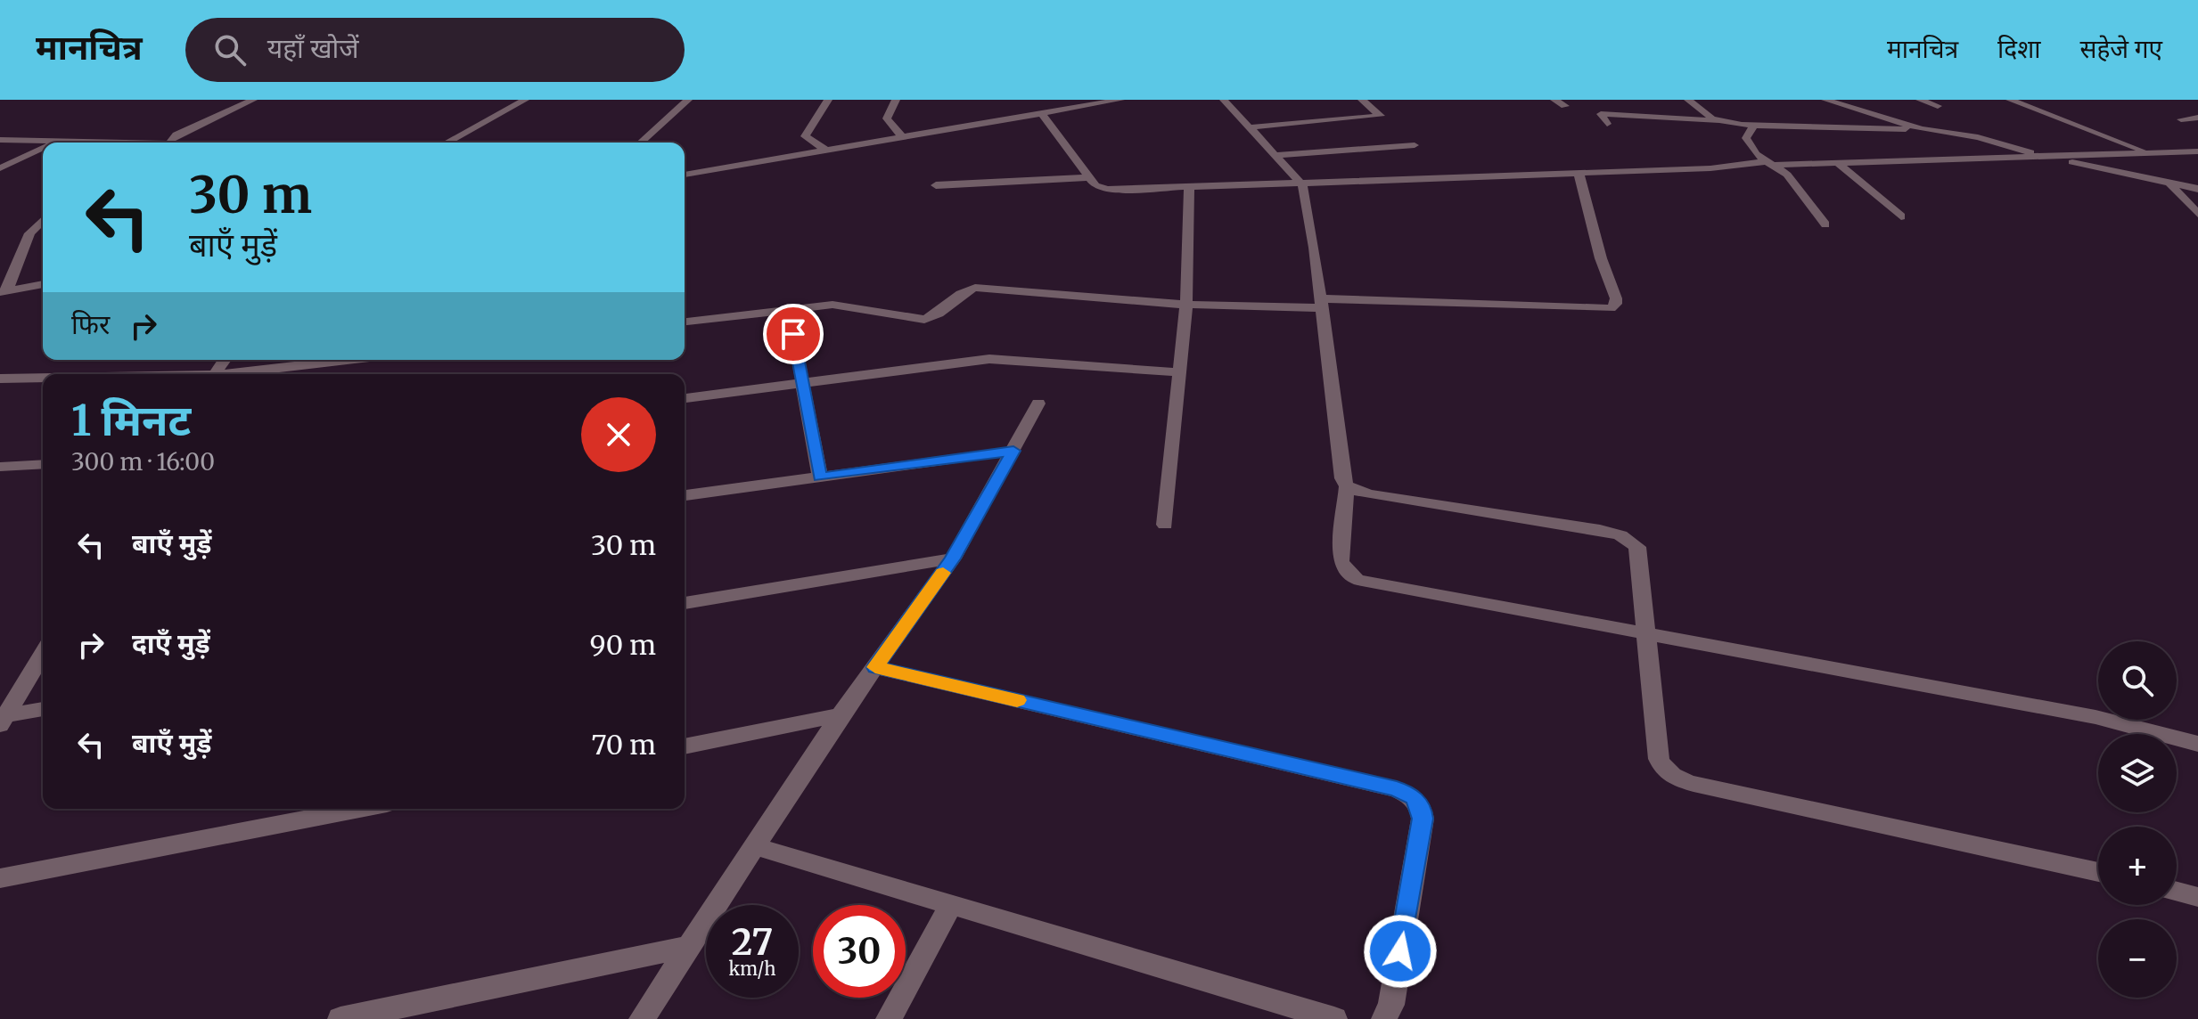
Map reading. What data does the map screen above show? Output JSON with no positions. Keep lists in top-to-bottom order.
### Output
{
  "page": {
    "header": "मानचित्र",
    "search": "यहाँ खोजें",
    "nav": ["मानचित्र", "दिशा", "सहेजे गए"],
    "turn": ["30 m", "बाएँ मुड़ें"],
    "then": "फिर",
    "heading": ["1 मिनट", "300 m · 16:00"],
    "list": [
      {
        "name": "बाएँ मुड़ें",
        "value": "30 m"
      },
      {
        "name": "दाएँ मुड़ें",
        "value": "90 m"
      },
      {
        "name": "बाएँ मुड़ें",
        "value": "70 m"
      }
    ],
    "map_buttons": ["+", "−"],
    "speed": "27 km/h",
    "limit": "30"
  }
}
